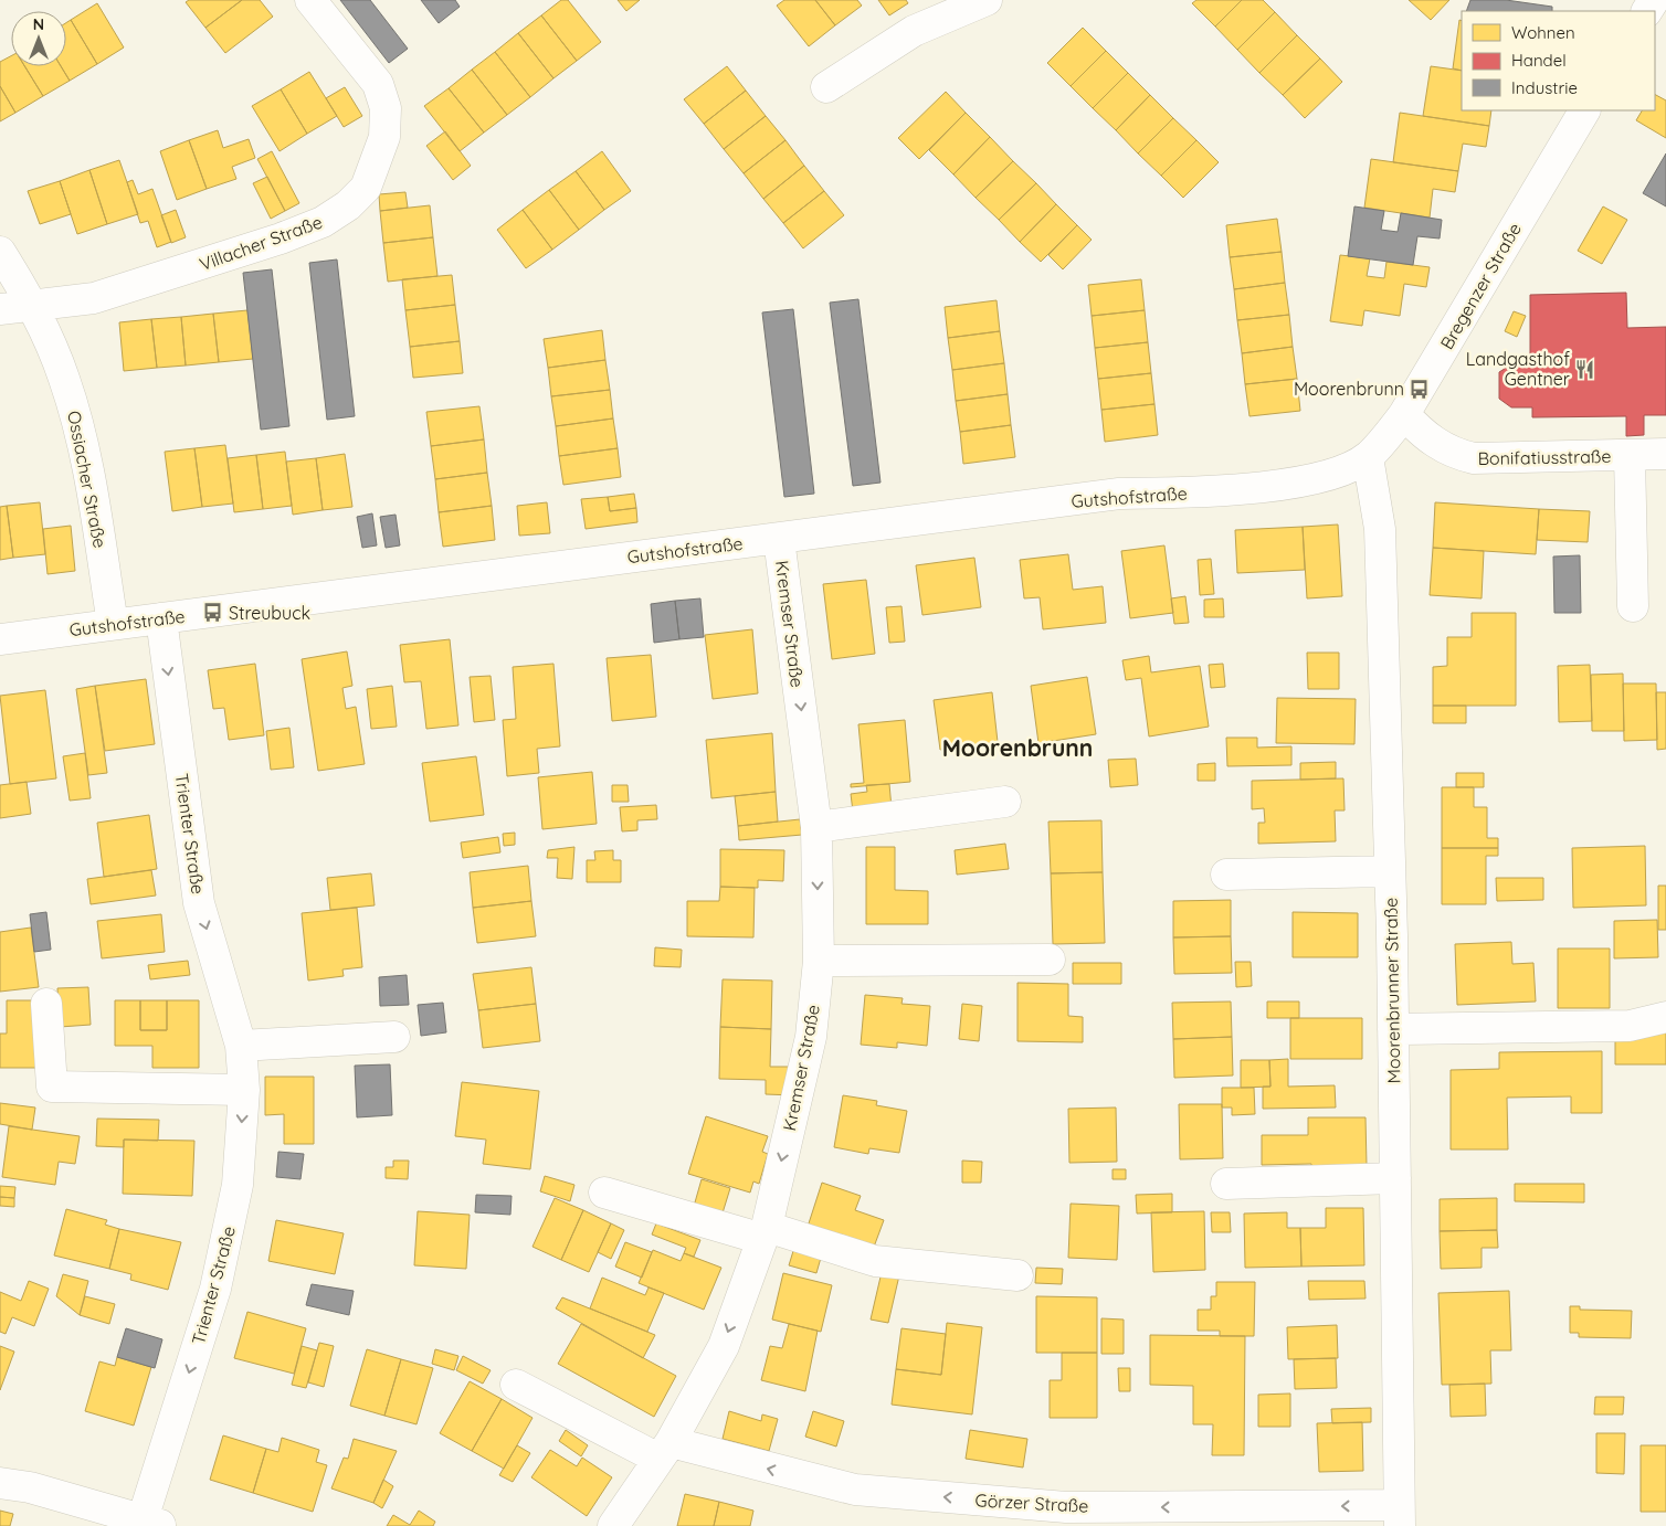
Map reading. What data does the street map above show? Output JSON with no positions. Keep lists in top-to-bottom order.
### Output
{
  "streets": {
    "street": [
      "Villacher Straße",
      "Bregenzer Straße",
      "Bonifatiusstraße",
      "Ossiacher Straße",
      "Gutshofstraße",
      "Kremser Straße",
      "Trienter Straße",
      "Moorenbrunner Straße",
      "Görzer Straße"
    ]
  },
  "crossings": [
    ["Villacher Straße", "Ossiacher Straße"],
    ["Bregenzer Straße", "Bonifatiusstraße"],
    ["Bregenzer Straße", "Gutshofstraße"],
    ["Bregenzer Straße", "Moorenbrunner Straße"],
    ["Ossiacher Straße", "Gutshofstraße"],
    ["Gutshofstraße", "Kremser Straße"],
    ["Gutshofstraße", "Trienter Straße"],
    ["Gutshofstraße", "Moorenbrunner Straße"],
    ["Kremser Straße", "Görzer Straße"],
    ["Moorenbrunner Straße", "Görzer Straße"]
  ],
  "one_way": ["Kremser Straße", "Trienter Straße"],
  "districts": ["Moorenbrunn"],
  "places": {
    "restaurant": ["Landgasthof Gentner"],
    "bus stop": ["Moorenbrunn", "Streubuck"]
  },
  "legend": ["Wohnen", "Handel", "Industrie"],
  "north": "top"
}
